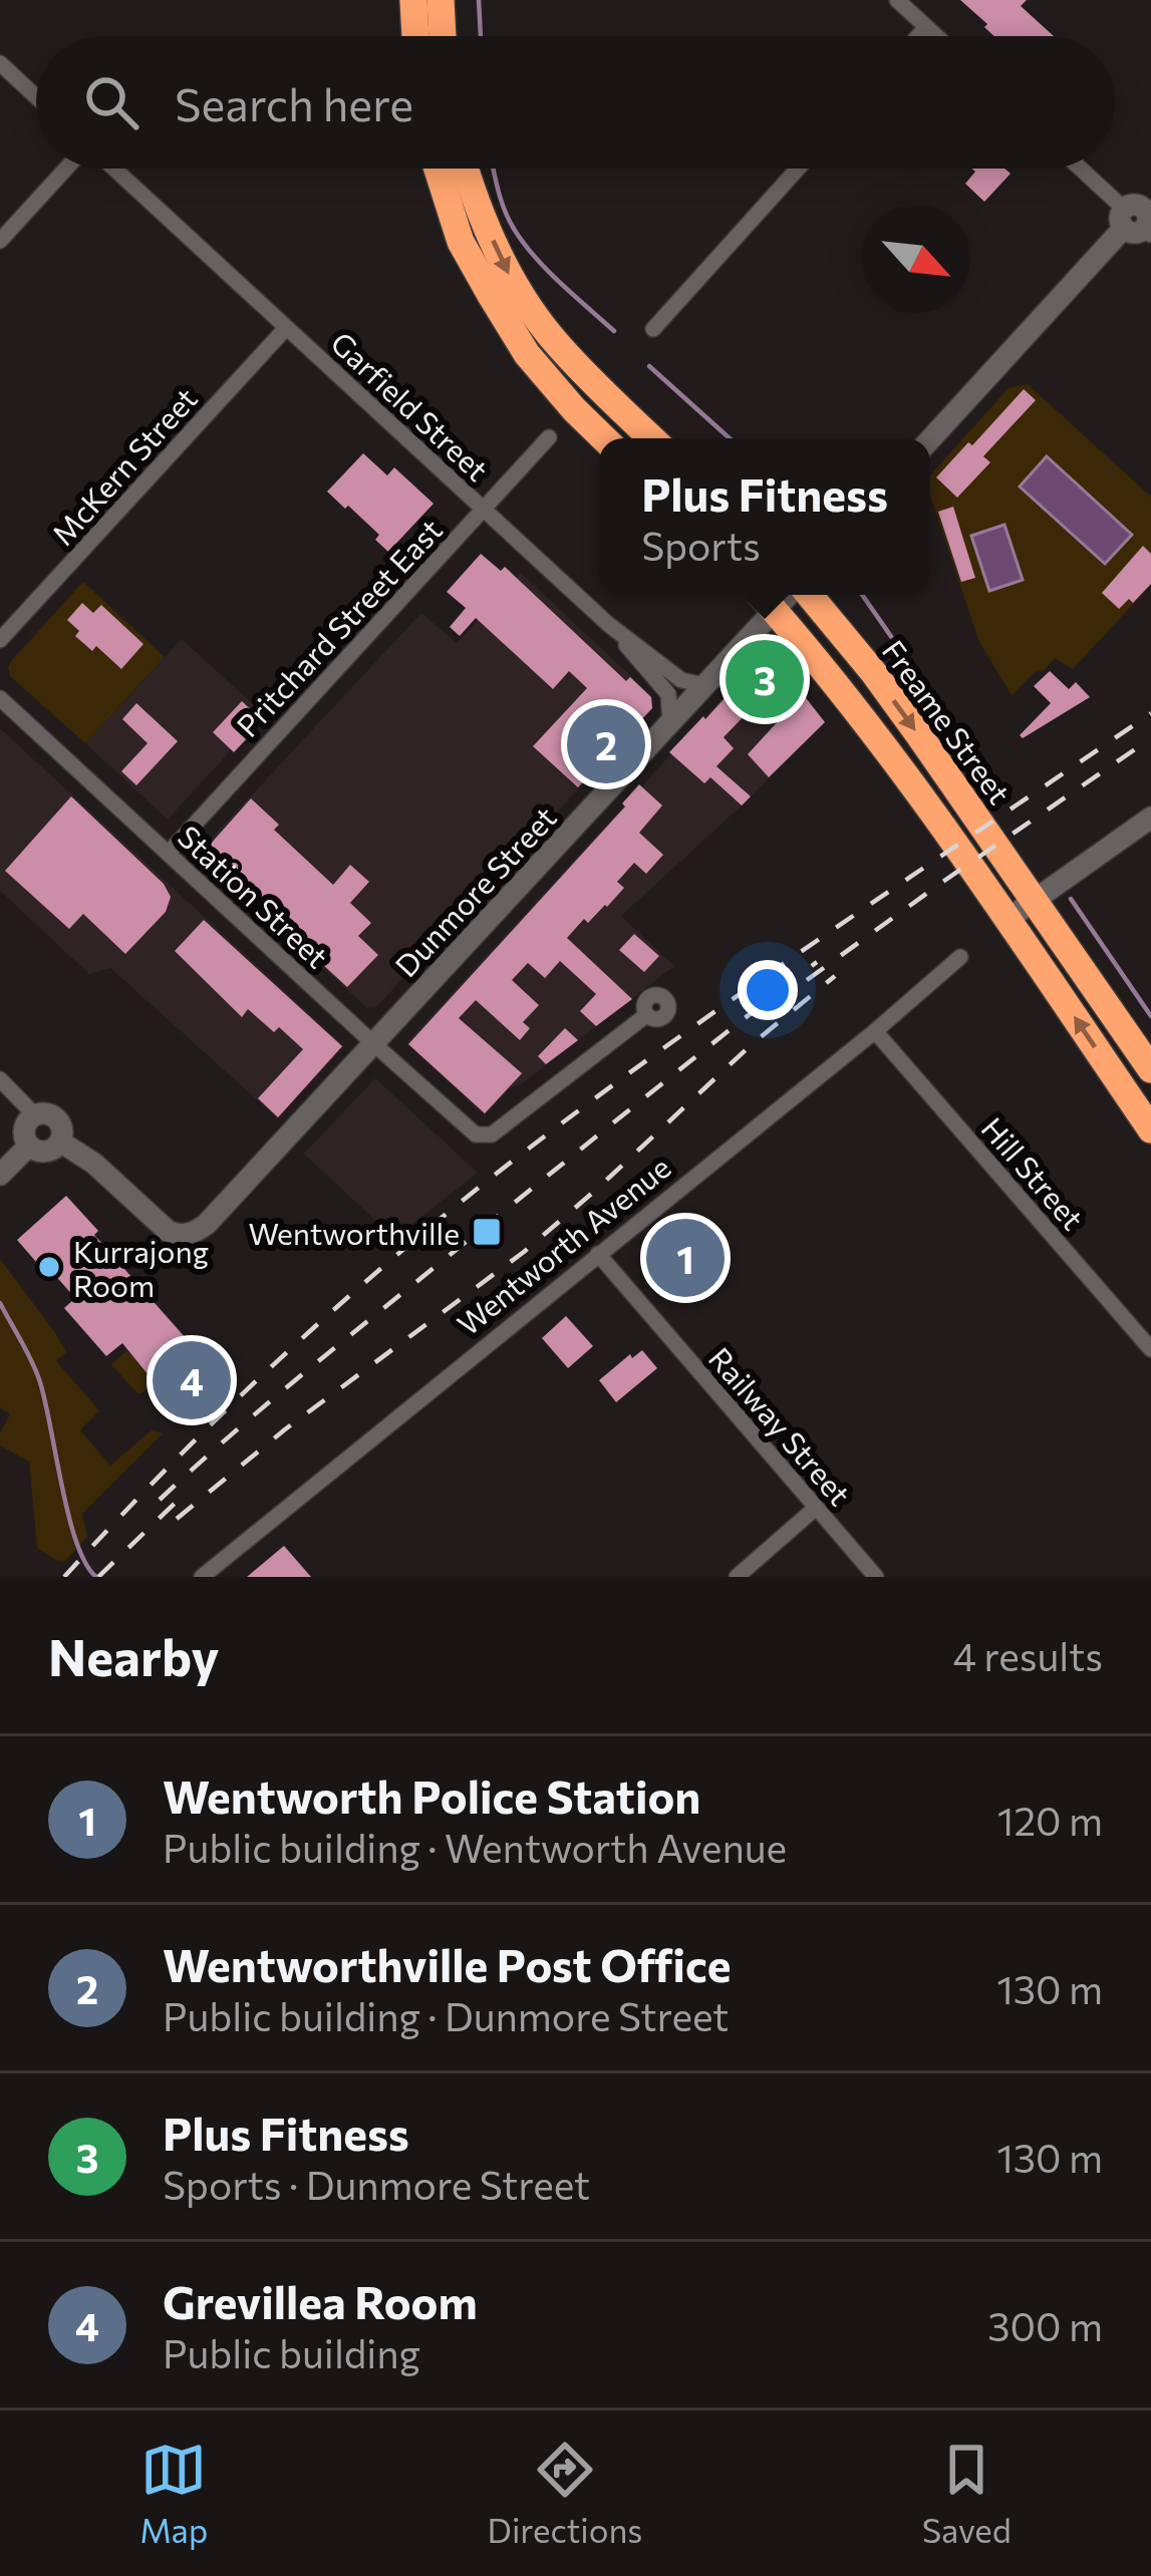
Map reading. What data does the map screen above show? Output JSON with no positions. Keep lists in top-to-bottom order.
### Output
{
  "streets": {
    "highway": ["Freame Street"],
    "street": [
      "Garfield Street",
      "McKern Street",
      "Pritchard Street East",
      "Dunmore Street",
      "Station Street",
      "Hill Street",
      "Wentworth Avenue",
      "Railway Street"
    ]
  },
  "crossings": [
    ["Garfield Street", "McKern Street"],
    ["Garfield Street", "Pritchard Street East"],
    ["Garfield Street", "Dunmore Street"],
    ["Pritchard Street East", "Station Street"],
    ["Dunmore Street", "Station Street"],
    ["Hill Street", "Wentworth Avenue"],
    ["Wentworth Avenue", "Railway Street"]
  ],
  "places": {
    "transit": ["Wentworthville"],
    "other": ["Kurrajong Room"]
  },
  "north": "bottom right",
  "page": {
    "search": "Search here",
    "popup": ["Plus Fitness", "Sports"],
    "pins": [
      "3",
      "2",
      "1",
      "4"
    ],
    "heading": ["Nearby", "4 results"],
    "list": [
      {
        "mark": "1",
        "name": "Wentworth Police Station",
        "note": "Public building · Wentworth Avenue",
        "value": "120 m"
      },
      {
        "mark": "2",
        "name": "Wentworthville Post Office",
        "note": "Public building · Dunmore Street",
        "value": "130 m"
      },
      {
        "mark": "3",
        "name": "Plus Fitness",
        "note": "Sports · Dunmore Street",
        "value": "130 m"
      },
      {
        "mark": "4",
        "name": "Grevillea Room",
        "note": "Public building",
        "value": "300 m"
      }
    ],
    "nav": ["Map", "Directions", "Saved"]
  }
}
